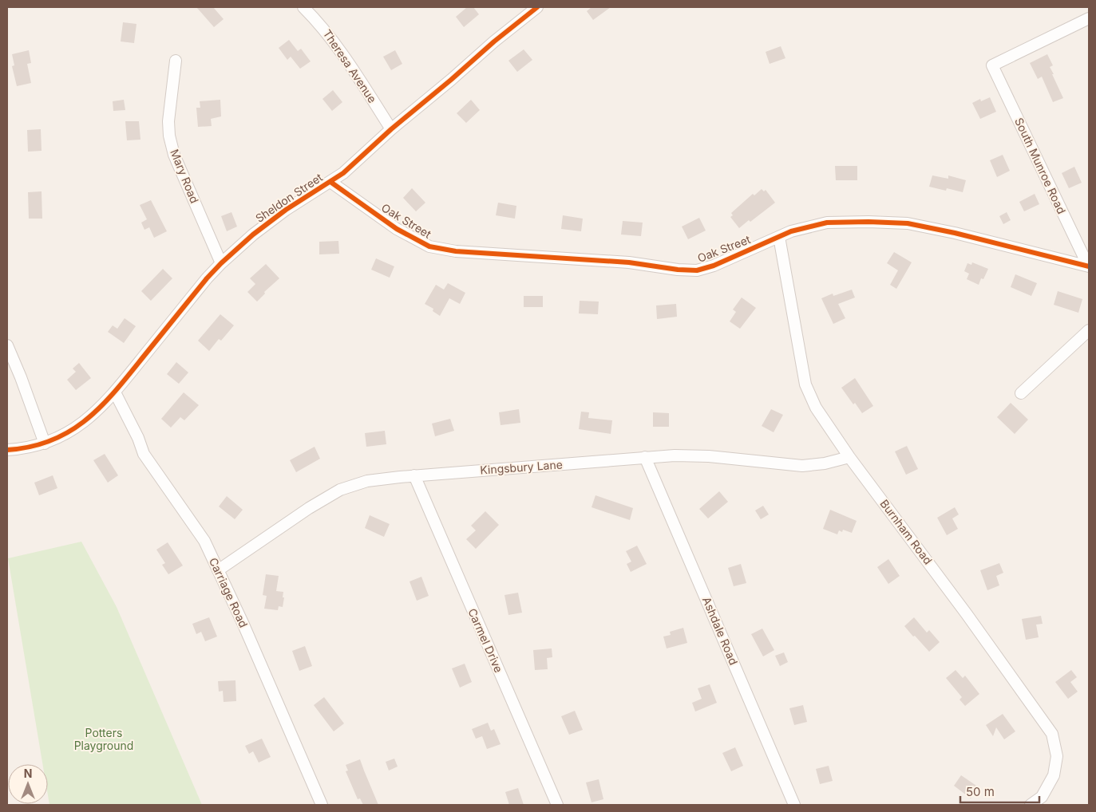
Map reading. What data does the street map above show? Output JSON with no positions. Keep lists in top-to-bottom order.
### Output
{
  "streets": {
    "street": [
      "Theresa Avenue",
      "South Munroe Road",
      "Mary Road",
      "Sheldon Street",
      "Oak Street",
      "Kingsbury Lane",
      "Burnham Road",
      "Carriage Road",
      "Ashdale Road",
      "Carmel Drive"
    ]
  },
  "crossings": [
    ["Theresa Avenue", "Sheldon Street"],
    ["South Munroe Road", "Oak Street"],
    ["Mary Road", "Sheldon Street"],
    ["Sheldon Street", "Oak Street"],
    ["Sheldon Street", "Carriage Road"],
    ["Oak Street", "Burnham Road"],
    ["Kingsbury Lane", "Burnham Road"],
    ["Kingsbury Lane", "Carriage Road"],
    ["Kingsbury Lane", "Ashdale Road"],
    ["Kingsbury Lane", "Carmel Drive"]
  ],
  "parks": ["Potters Playground"],
  "scale_bar": "50 m",
  "north": "top"
}
